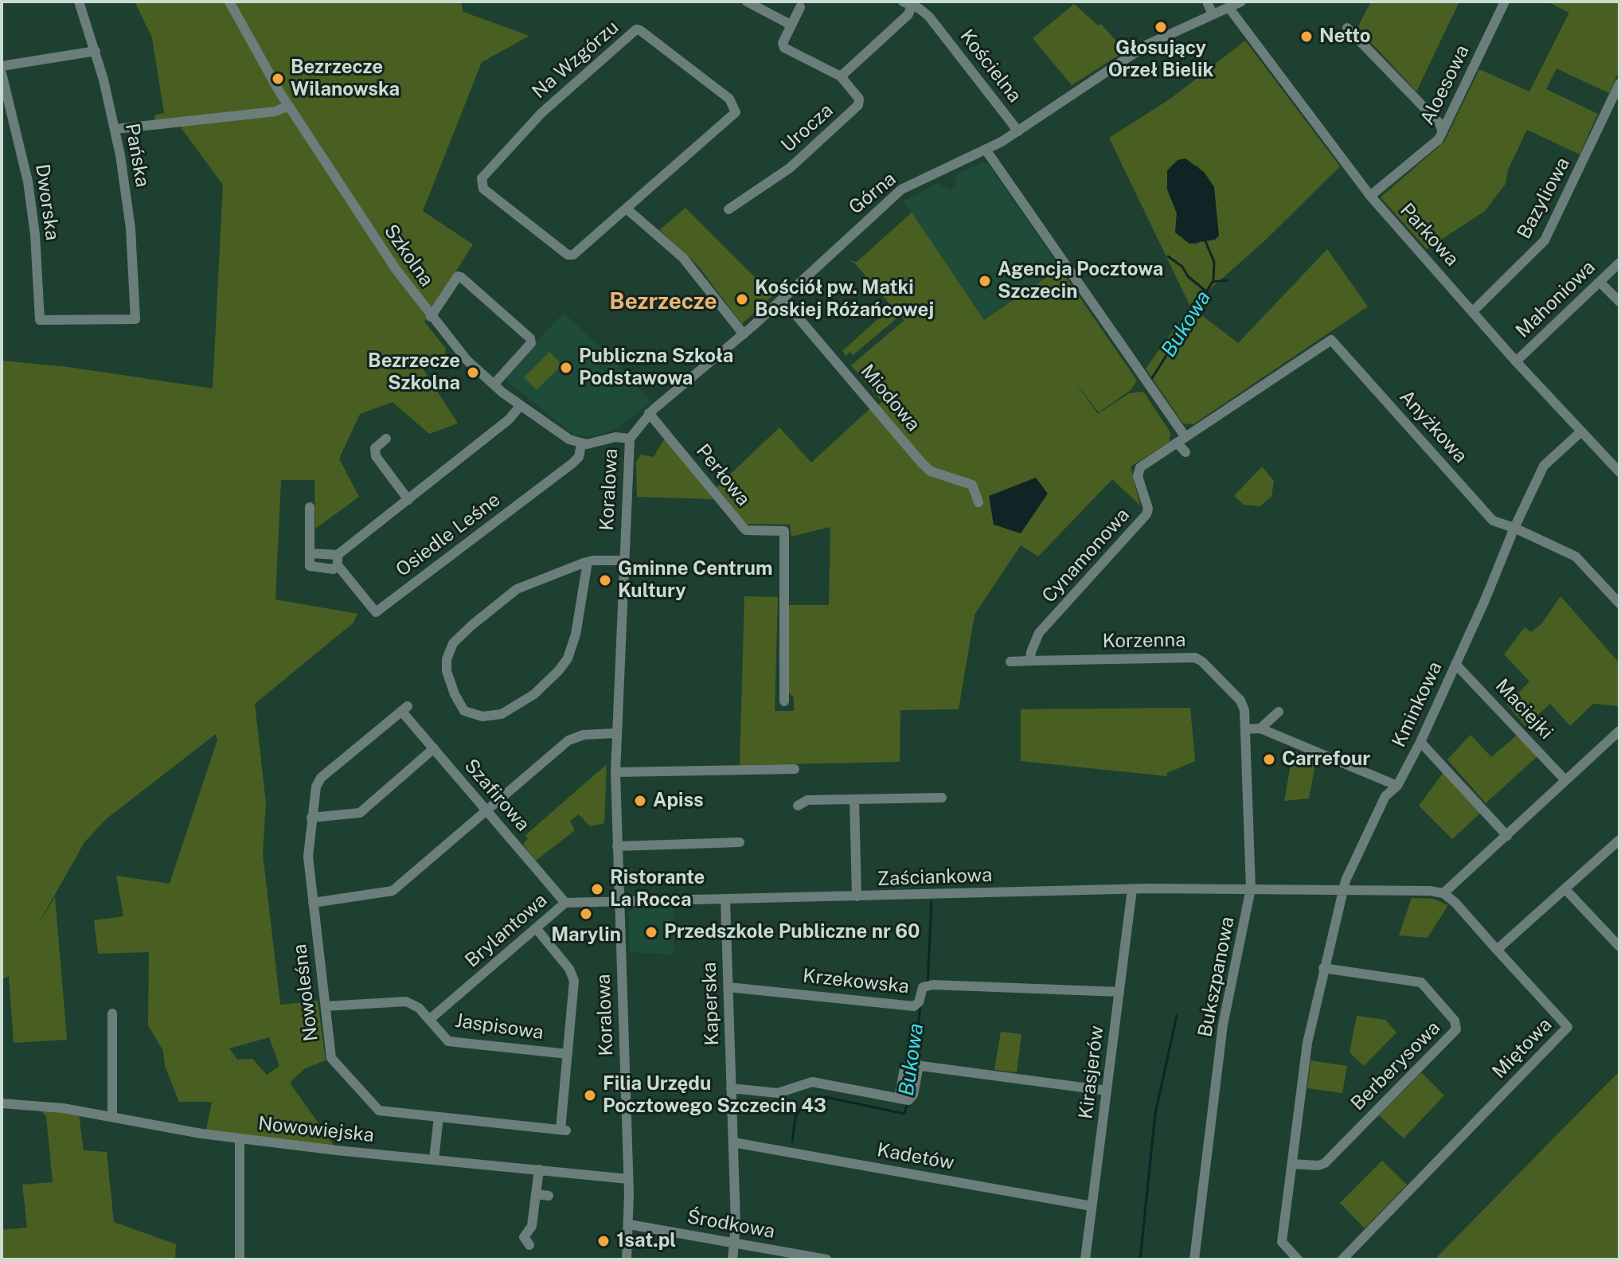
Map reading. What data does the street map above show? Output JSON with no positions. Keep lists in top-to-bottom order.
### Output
{
  "streets": {
    "street": [
      "Na Wzgórzu",
      "Kościelna",
      "Aloesowa",
      "Urocza",
      "Pańska",
      "Górna",
      "Bazyliowa",
      "Dworska",
      "Parkowa",
      "Szkolna",
      "Mahoniowa",
      "Miodowa",
      "Anyżkowa",
      "Perłowa",
      "Koralowa",
      "Osiedle Leśne",
      "Cynamonowa",
      "Korzenna",
      "Kminkowa",
      "Maciejki",
      "Szafirowa",
      "Zaściankowa",
      "Brylantowa",
      "Bukszpanowa",
      "Krzekowska",
      "Nowoleśna",
      "Kaperska",
      "Jaspisowa",
      "Miętowa",
      "Berberysowa",
      "Kirasjerów",
      "Nowowiejska",
      "Kadetów",
      "Środkowa"
    ]
  },
  "crossings": [
    ["Kościelna", "Górna"],
    ["Aloesowa", "Parkowa"],
    ["Pańska", "Dworska"],
    ["Górna", "Parkowa"],
    ["Górna", "Miodowa"],
    ["Górna", "Perłowa"],
    ["Górna", "Koralowa"],
    ["Bazyliowa", "Parkowa"],
    ["Parkowa", "Mahoniowa"],
    ["Parkowa", "Kminkowa"],
    ["Szkolna", "Osiedle Leśne"],
    ["Anyżkowa", "Cynamonowa"],
    ["Anyżkowa", "Kminkowa"],
    ["Koralowa", "Zaściankowa"],
    ["Koralowa", "Brylantowa"],
    ["Koralowa", "Nowowiejska"],
    ["Koralowa", "Środkowa"],
    ["Cynamonowa", "Korzenna"],
    ["Korzenna", "Bukszpanowa"],
    ["Kminkowa", "Maciejki"],
    ["Kminkowa", "Berberysowa"],
    ["Szafirowa", "Brylantowa"],
    ["Szafirowa", "Nowoleśna"],
    ["Zaściankowa", "Brylantowa"],
    ["Zaściankowa", "Bukszpanowa"],
    ["Zaściankowa", "Kaperska"],
    ["Zaściankowa", "Kirasjerów"],
    ["Brylantowa", "Jaspisowa"],
    ["Krzekowska", "Kaperska"],
    ["Krzekowska", "Kirasjerów"],
    ["Nowoleśna", "Jaspisowa"],
    ["Kaperska", "Kadetów"],
    ["Kaperska", "Środkowa"],
    ["Kirasjerów", "Kadetów"]
  ],
  "districts": ["Bezrzecze"],
  "water": ["Bukowa"],
  "places": [
    "Głosujący Orzeł Bielik",
    "Netto",
    "Bezrzecze Wilanowska",
    "Agencja Pocztowa Szczecin",
    "Kościół pw. Matki Boskiej Różańcowej",
    "Publiczna Szkoła Podstawowa",
    "Bezrzecze Szkolna",
    "Gminne Centrum Kultury",
    "Carrefour",
    "Apiss",
    "Ristorante La Rocca",
    "Marylin",
    "Przedszkole Publiczne nr 60",
    "Filia Urzędu Pocztowego Szczecin 43",
    "1sat.pl"
  ]
}
